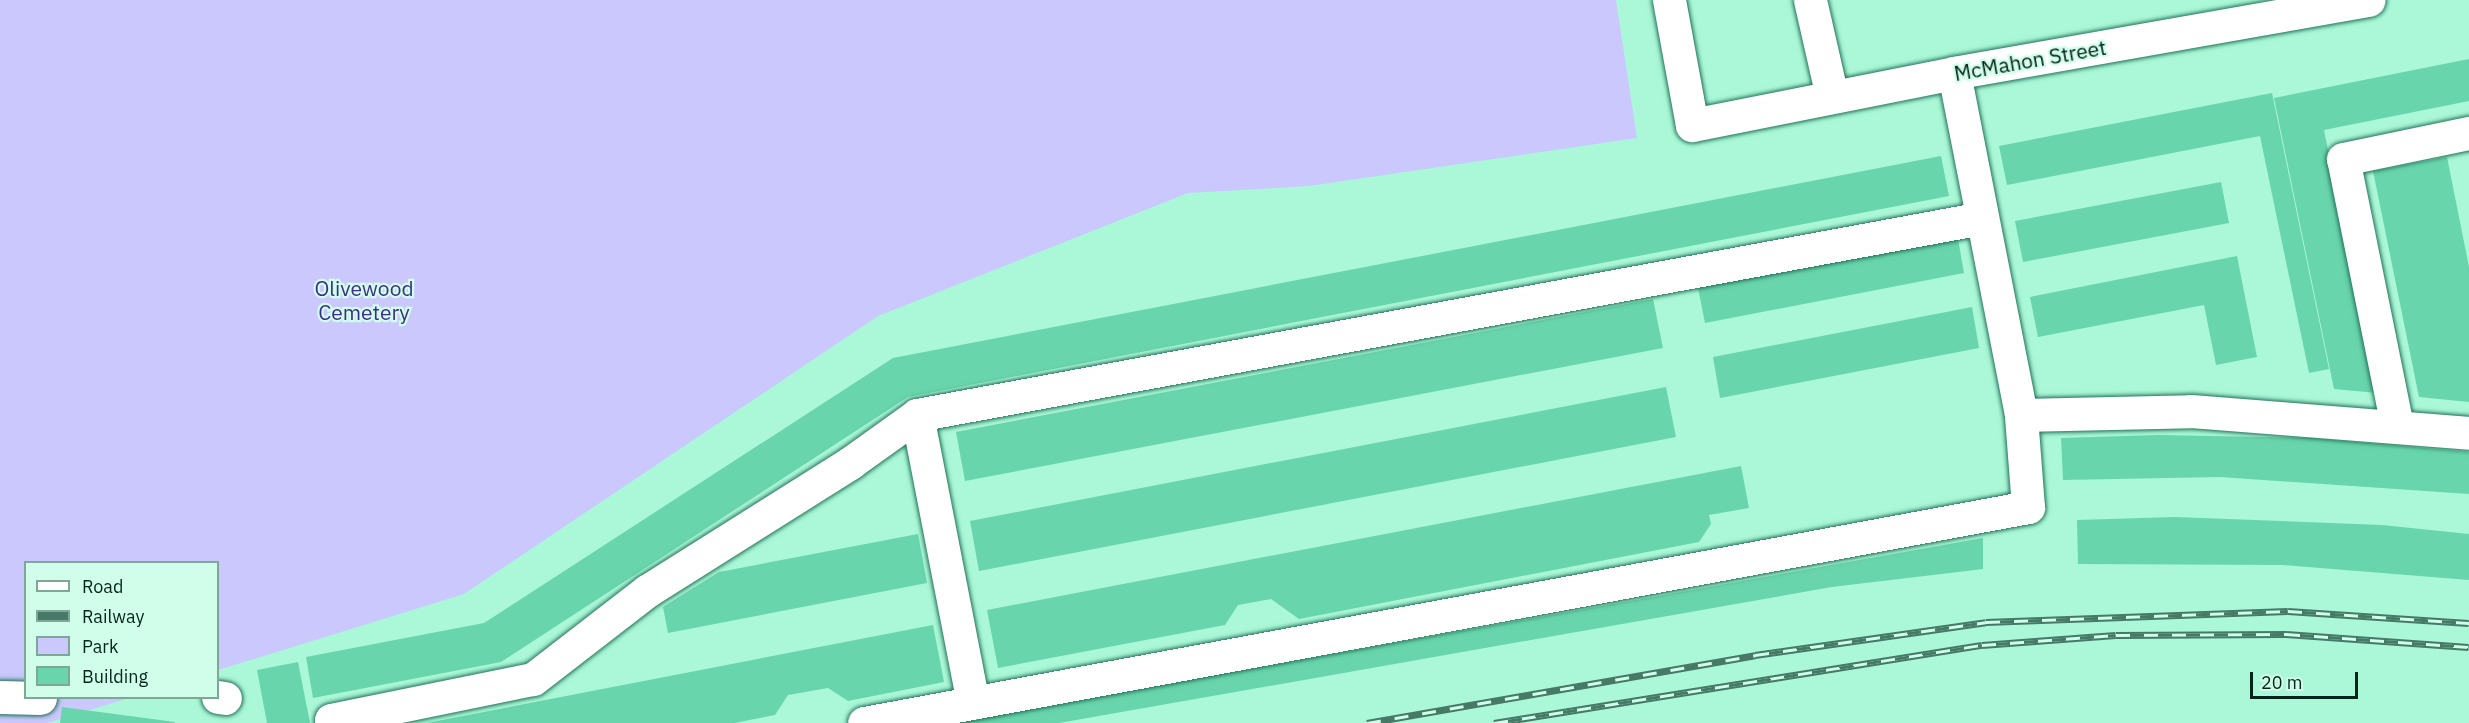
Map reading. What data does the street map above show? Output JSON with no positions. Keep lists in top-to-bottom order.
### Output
{
  "streets": {
    "street": ["McMahon Street"]
  },
  "parks": ["Olivewood Cemetery"],
  "legend": [
    "Road",
    "Railway",
    "Park",
    "Building"
  ],
  "scale_bar": "20 m"
}
